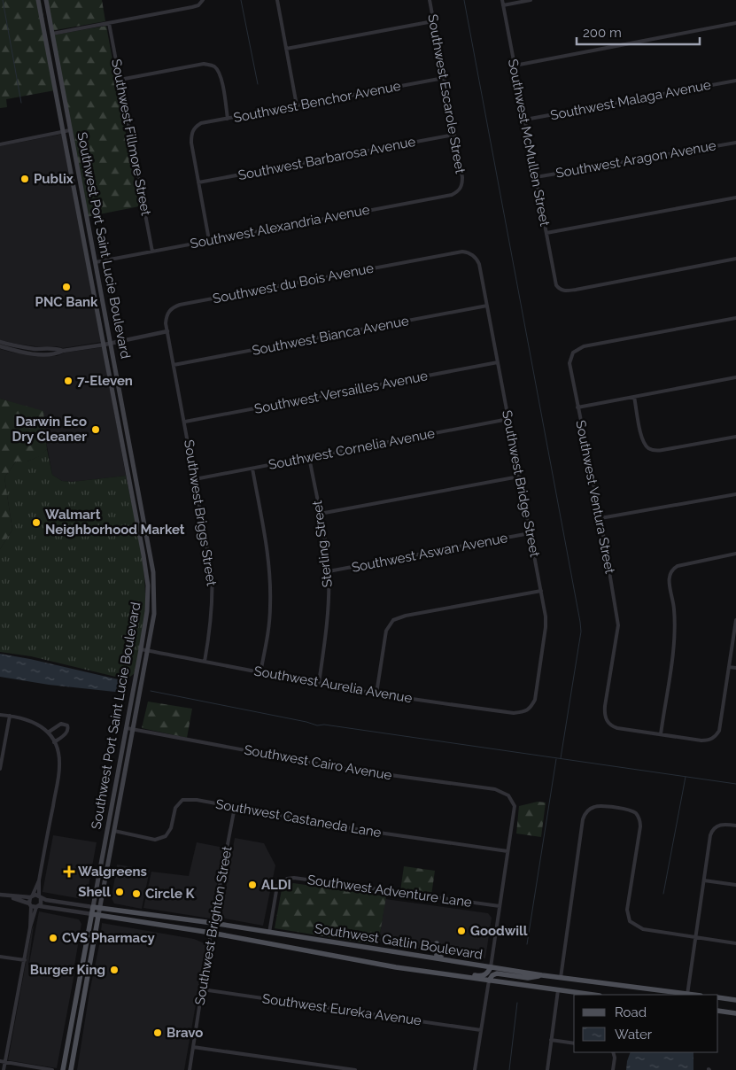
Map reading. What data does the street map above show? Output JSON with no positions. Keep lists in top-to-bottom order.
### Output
{
  "streets": {
    "main road": ["Southwest Port Saint Lucie Boulevard", "Southwest Gatlin Boulevard"],
    "street": [
      "Southwest Escarole Street",
      "Southwest Malaga Avenue",
      "Southwest Benchor Avenue",
      "Southwest Fillmore Street",
      "Southwest McMullen Street",
      "Southwest Barbarosa Avenue",
      "Southwest Aragon Avenue",
      "Southwest Alexandria Avenue",
      "Southwest du Bois Avenue",
      "Southwest Bianca Avenue",
      "Southwest Versailles Avenue",
      "Southwest Cornelia Avenue",
      "Southwest Bridge Street",
      "Southwest Ventura Street",
      "Southwest Briggs Street",
      "Sterling Street",
      "Southwest Aswan Avenue",
      "Southwest Aurelia Avenue",
      "Southwest Cairo Avenue",
      "Southwest Castaneda Lane",
      "Southwest Adventure Lane",
      "Southwest Brighton Street",
      "Southwest Eureka Avenue"
    ]
  },
  "crossings": [
    ["Southwest Escarole Street", "Southwest Benchor Avenue"],
    ["Southwest Escarole Street", "Southwest Barbarosa Avenue"],
    ["Southwest Escarole Street", "Southwest Alexandria Avenue"],
    ["Southwest Malaga Avenue", "Southwest McMullen Street"],
    ["Southwest Benchor Avenue", "Southwest Barbarosa Avenue"],
    ["Southwest Fillmore Street", "Southwest Alexandria Avenue"],
    ["Southwest McMullen Street", "Southwest Aragon Avenue"],
    ["Southwest Alexandria Avenue", "Southwest Port Saint Lucie Boulevard"],
    ["Southwest Port Saint Lucie Boulevard", "Southwest Aurelia Avenue"],
    ["Southwest Port Saint Lucie Boulevard", "Southwest Cairo Avenue"],
    ["Southwest Port Saint Lucie Boulevard", "Southwest Castaneda Lane"],
    ["Southwest Port Saint Lucie Boulevard", "Southwest Gatlin Boulevard"],
    ["Southwest du Bois Avenue", "Southwest Bianca Avenue"],
    ["Southwest du Bois Avenue", "Southwest Bridge Street"],
    ["Southwest du Bois Avenue", "Southwest Briggs Street"],
    ["Southwest Bianca Avenue", "Southwest Bridge Street"],
    ["Southwest Bianca Avenue", "Southwest Briggs Street"],
    ["Southwest Versailles Avenue", "Southwest Bridge Street"],
    ["Southwest Versailles Avenue", "Southwest Briggs Street"],
    ["Southwest Cornelia Avenue", "Southwest Bridge Street"],
    ["Southwest Cornelia Avenue", "Southwest Briggs Street"],
    ["Southwest Cornelia Avenue", "Sterling Street"],
    ["Southwest Bridge Street", "Southwest Aswan Avenue"],
    ["Southwest Bridge Street", "Southwest Aurelia Avenue"],
    ["Southwest Briggs Street", "Southwest Aurelia Avenue"],
    ["Sterling Street", "Southwest Aswan Avenue"],
    ["Sterling Street", "Southwest Aurelia Avenue"],
    ["Southwest Cairo Avenue", "Southwest Castaneda Lane"],
    ["Southwest Castaneda Lane", "Southwest Brighton Street"],
    ["Southwest Adventure Lane", "Southwest Gatlin Boulevard"],
    ["Southwest Brighton Street", "Southwest Gatlin Boulevard"],
    ["Southwest Brighton Street", "Southwest Eureka Avenue"]
  ],
  "places": {
    "other": [
      "Publix",
      "PNC Bank",
      "7-Eleven",
      "Darwin Eco Dry Cleaner",
      "Walmart Neighborhood Market",
      "ALDI",
      "Shell",
      "Circle K",
      "Goodwill",
      "CVS Pharmacy",
      "Burger King",
      "Bravo"
    ],
    "health": ["Walgreens"]
  },
  "legend": ["Road", "Water"],
  "scale_bar": "200 m"
}
